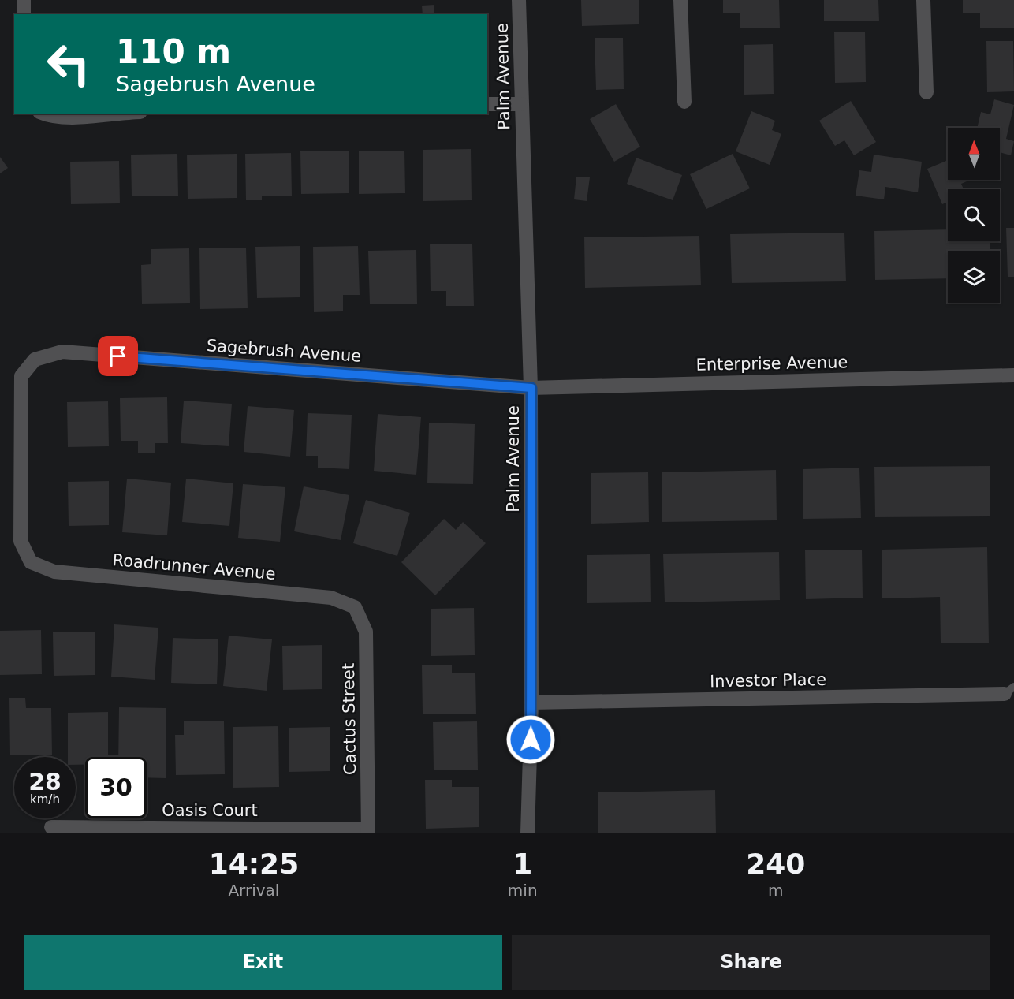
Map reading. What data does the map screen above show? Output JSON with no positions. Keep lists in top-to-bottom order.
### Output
{
  "streets": {
    "street": [
      "Palm Avenue",
      "Sagebrush Avenue",
      "Enterprise Avenue",
      "Roadrunner Avenue",
      "Investor Place",
      "Cactus Street",
      "Oasis Court"
    ]
  },
  "crossings": [
    ["Palm Avenue", "Sagebrush Avenue"],
    ["Palm Avenue", "Enterprise Avenue"],
    ["Palm Avenue", "Investor Place"],
    ["Sagebrush Avenue", "Enterprise Avenue"],
    ["Sagebrush Avenue", "Roadrunner Avenue"],
    ["Roadrunner Avenue", "Cactus Street"],
    ["Cactus Street", "Oasis Court"]
  ],
  "north": "top",
  "page": {
    "turn": ["110 m", "Sagebrush Avenue"],
    "speed": "28 km/h",
    "limit": "30",
    "eta": [
      "14:25",
      "Arrival",
      "1",
      "min",
      "240",
      "m"
    ],
    "buttons": ["Exit", "Share"]
  }
}
